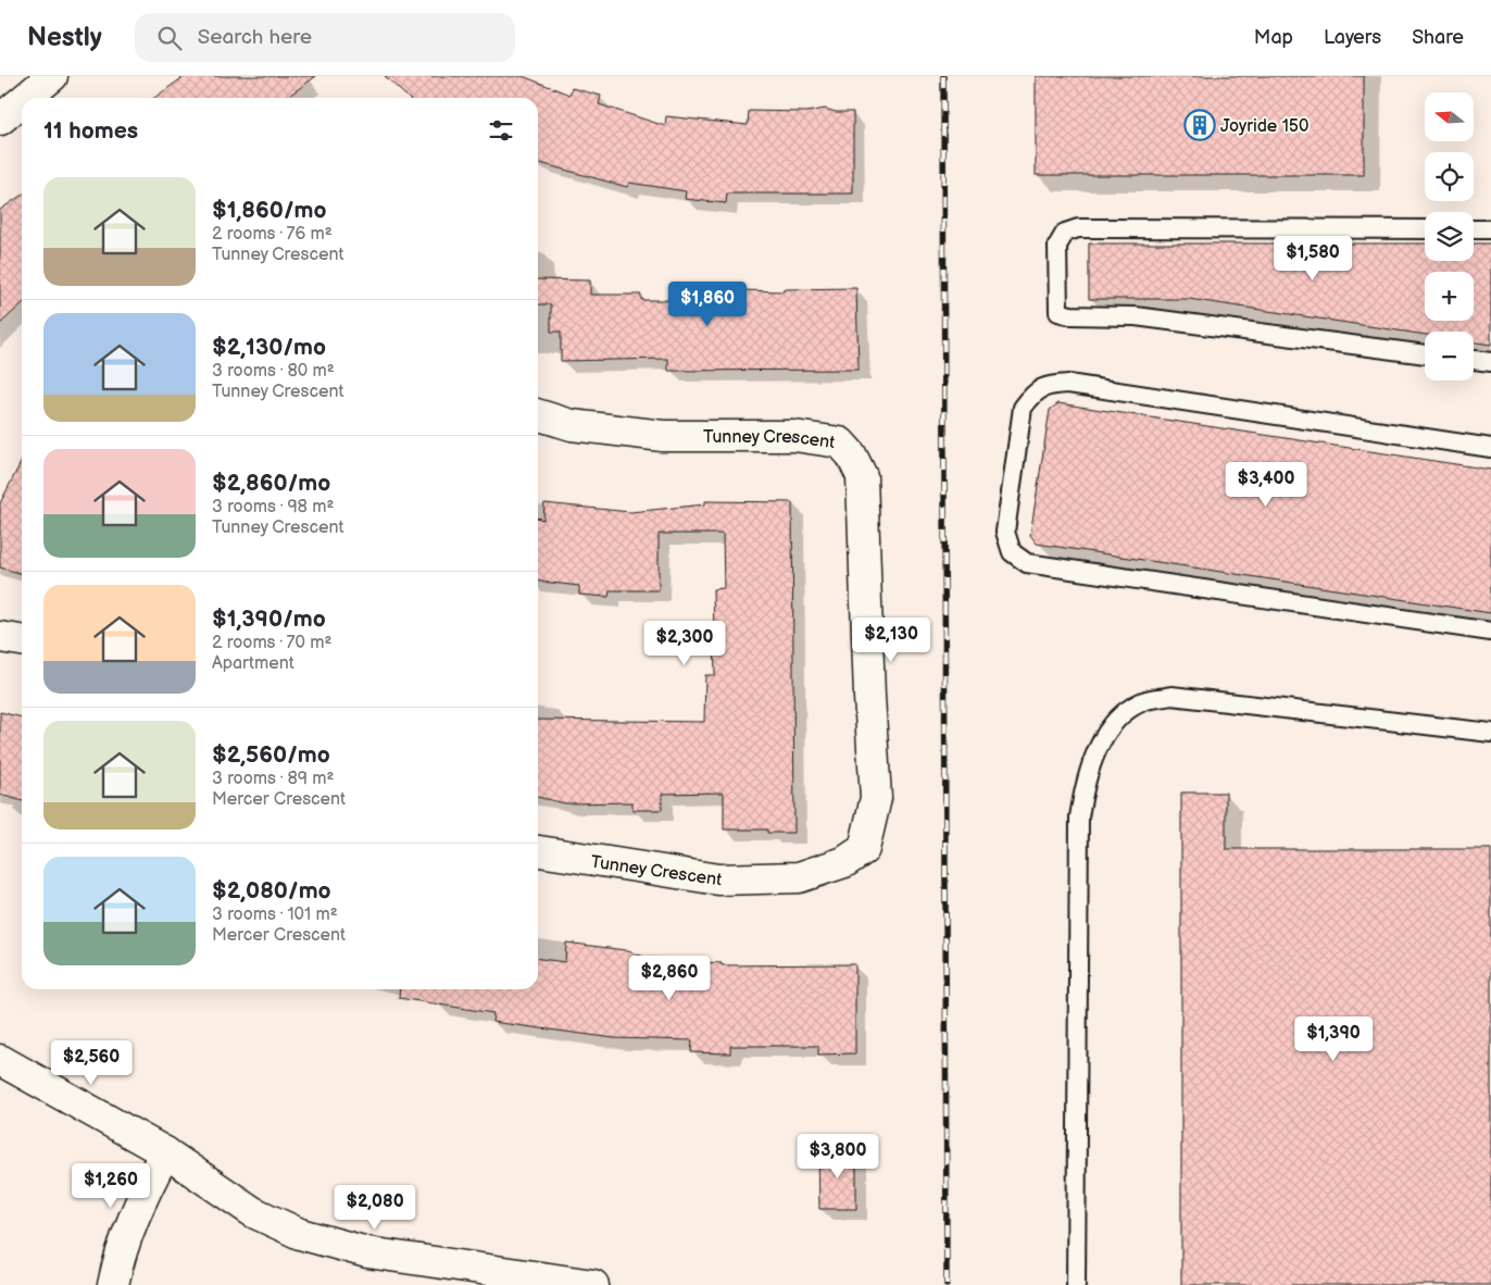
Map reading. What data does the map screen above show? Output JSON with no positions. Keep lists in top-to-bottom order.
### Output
{
  "streets": {
    "street": ["Tunney Crescent"]
  },
  "places": {
    "building": ["Joyride 150"]
  },
  "north": "left",
  "page": {
    "header": "Nestly",
    "search": "Search here",
    "nav": ["Map", "Layers", "Share"],
    "map_buttons": ["+", "−"],
    "heading": "11 homes",
    "list": [
      {
        "name": "$1,860/mo",
        "note": "2 rooms · 76 m² · Tunney Crescent"
      },
      {
        "name": "$2,130/mo",
        "note": "3 rooms · 80 m² · Tunney Crescent"
      },
      {
        "name": "$2,860/mo",
        "note": "3 rooms · 98 m² · Tunney Crescent"
      },
      {
        "name": "$1,390/mo",
        "note": "2 rooms · 70 m² · Apartment"
      },
      {
        "name": "$2,560/mo",
        "note": "3 rooms · 89 m² · Mercer Crescent"
      },
      {
        "name": "$2,080/mo",
        "note": "3 rooms · 101 m² · Mercer Crescent"
      }
    ],
    "price": [
      "$1,580",
      "$1,860",
      "$3,400",
      "$2,130",
      "$2,300",
      "$2,860",
      "$1,390",
      "$2,560",
      "$3,800",
      "$1,260",
      "$2,080"
    ]
  }
}
